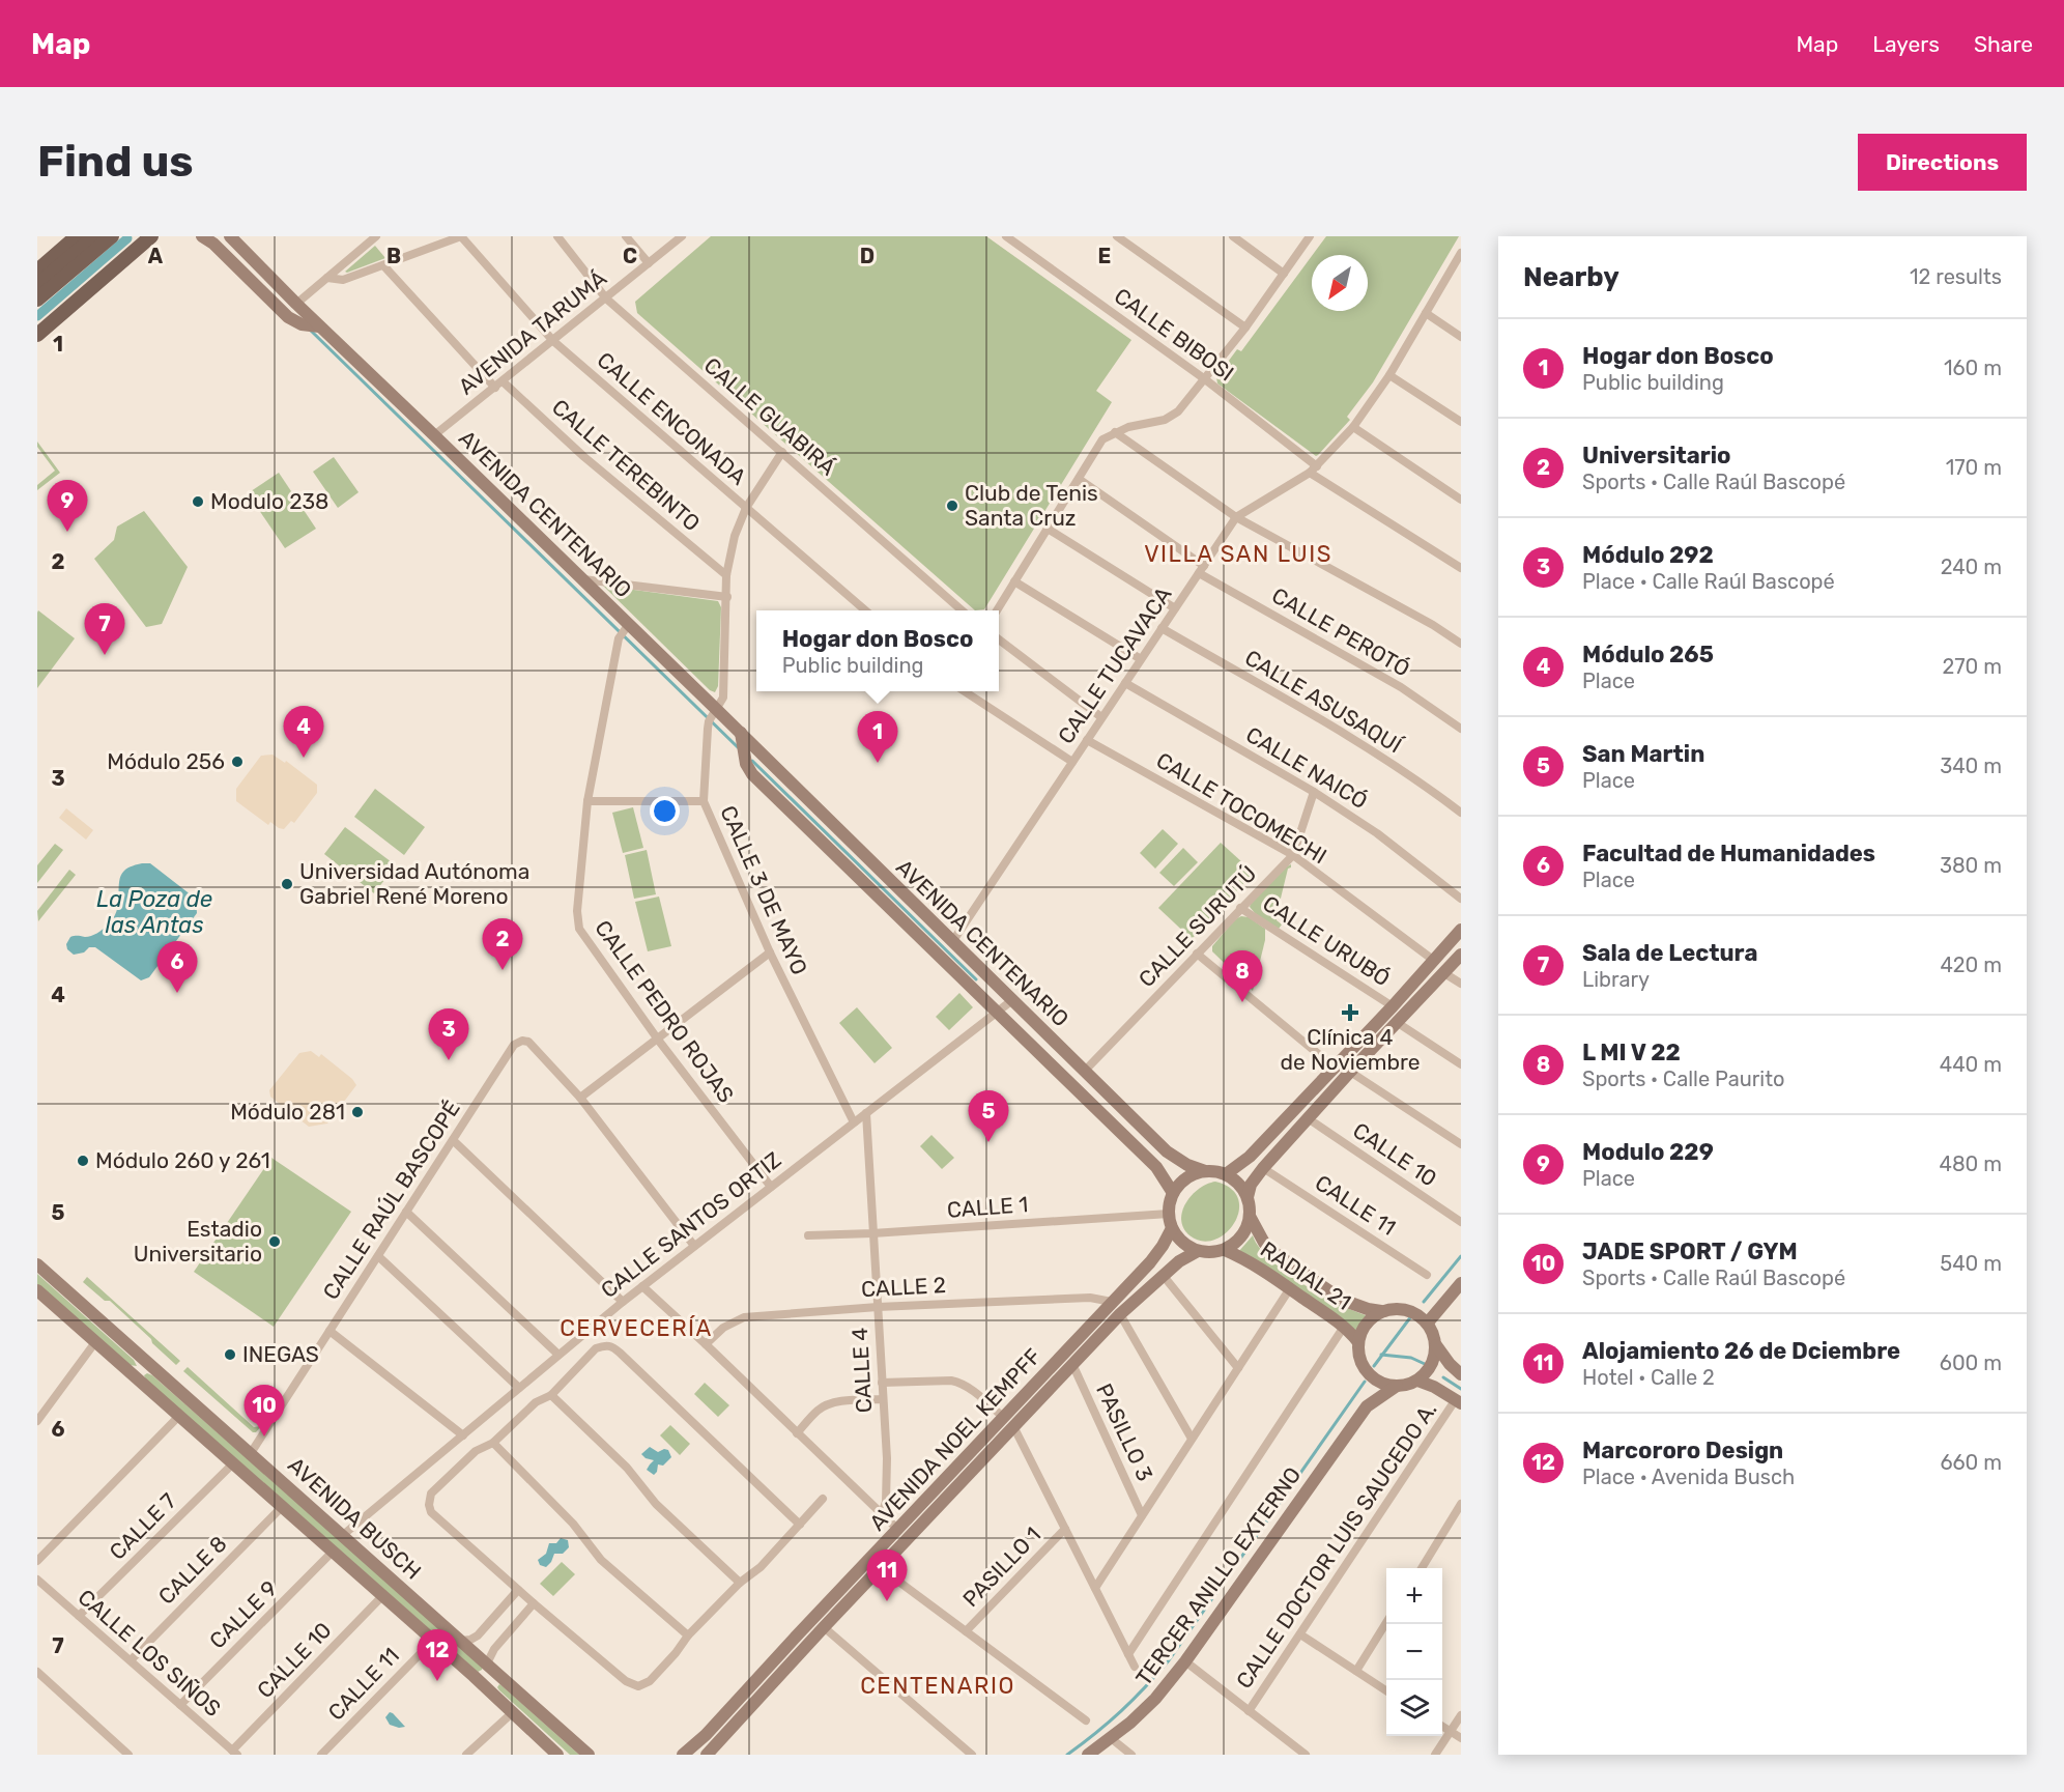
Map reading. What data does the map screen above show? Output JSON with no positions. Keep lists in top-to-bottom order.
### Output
{
  "streets": {
    "main road": [
      "AVENIDA CENTENARIO",
      "RADIAL 21",
      "AVENIDA NOEL KEMPFF",
      "AVENIDA BUSCH",
      "TERCER ANILLO EXTERNO"
    ],
    "street": [
      "AVENIDA TARUMÁ",
      "CALLE BIBOSI",
      "CALLE GUABIRÁ",
      "CALLE ENCONADA",
      "CALLE TEREBINTO",
      "CALLE PEROTÓ",
      "CALLE TUCAVACA",
      "CALLE ASUSAQUÍ",
      "CALLE NAICÓ",
      "CALLE TOCOMECHI",
      "CALLE 3 DE MAYO",
      "CALLE SURUTÚ",
      "CALLE URUBÓ",
      "CALLE PEDRO ROJAS",
      "CALLE 10",
      "CALLE RAÚL BASCOPÉ",
      "CALLE 11",
      "CALLE 1",
      "CALLE SANTOS ORTIZ",
      "CALLE 2",
      "CALLE 4",
      "PASILLO 3",
      "CALLE 7",
      "CALLE DOCTOR LUIS SAUCEDO A.",
      "PASILLO 1",
      "CALLE 8",
      "CALLE 9",
      "CALLE LOS SIÑOS"
    ]
  },
  "crossings": [
    ["AVENIDA TARUMÁ", "CALLE GUABIRÁ"],
    ["AVENIDA TARUMÁ", "CALLE ENCONADA"],
    ["AVENIDA TARUMÁ", "CALLE TEREBINTO"],
    ["AVENIDA TARUMÁ", "AVENIDA CENTENARIO"],
    ["CALLE BIBOSI", "CALLE TUCAVACA"],
    ["CALLE GUABIRÁ", "CALLE 3 DE MAYO"],
    ["CALLE ENCONADA", "CALLE 3 DE MAYO"],
    ["CALLE TEREBINTO", "CALLE 3 DE MAYO"],
    ["AVENIDA CENTENARIO", "CALLE TUCAVACA"],
    ["AVENIDA CENTENARIO", "CALLE 3 DE MAYO"],
    ["AVENIDA CENTENARIO", "CALLE SURUTÚ"],
    ["AVENIDA CENTENARIO", "CALLE PEDRO ROJAS"],
    ["AVENIDA CENTENARIO", "CALLE 1"],
    ["AVENIDA CENTENARIO", "CALLE SANTOS ORTIZ"],
    ["AVENIDA CENTENARIO", "RADIAL 21"],
    ["AVENIDA CENTENARIO", "AVENIDA NOEL KEMPFF"],
    ["CALLE PEROTÓ", "CALLE TUCAVACA"],
    ["CALLE TUCAVACA", "CALLE ASUSAQUÍ"],
    ["CALLE TUCAVACA", "CALLE NAICÓ"],
    ["CALLE TUCAVACA", "CALLE TOCOMECHI"],
    ["CALLE NAICÓ", "CALLE SURUTÚ"],
    ["CALLE TOCOMECHI", "CALLE SURUTÚ"],
    ["CALLE 3 DE MAYO", "CALLE SANTOS ORTIZ"],
    ["CALLE SURUTÚ", "CALLE URUBÓ"],
    ["CALLE PEDRO ROJAS", "CALLE SANTOS ORTIZ"],
    ["CALLE 10", "AVENIDA BUSCH"],
    ["CALLE 10", "CALLE LOS SIÑOS"],
    ["CALLE RAÚL BASCOPÉ", "AVENIDA BUSCH"],
    ["CALLE 11", "AVENIDA BUSCH"],
    ["CALLE 1", "RADIAL 21"],
    ["CALLE 1", "CALLE 4"],
    ["CALLE 1", "AVENIDA NOEL KEMPFF"],
    ["CALLE SANTOS ORTIZ", "CALLE 4"],
    ["CALLE SANTOS ORTIZ", "AVENIDA BUSCH"],
    ["RADIAL 21", "AVENIDA NOEL KEMPFF"],
    ["RADIAL 21", "TERCER ANILLO EXTERNO"],
    ["CALLE 2", "CALLE 4"],
    ["CALLE 2", "AVENIDA NOEL KEMPFF"],
    ["PASILLO 3", "AVENIDA NOEL KEMPFF"],
    ["AVENIDA BUSCH", "CALLE 7"],
    ["AVENIDA BUSCH", "CALLE 8"],
    ["AVENIDA BUSCH", "CALLE 9"],
    ["CALLE 7", "CALLE LOS SIÑOS"],
    ["CALLE 8", "CALLE LOS SIÑOS"],
    ["CALLE 9", "CALLE LOS SIÑOS"]
  ],
  "districts": ["VILLA SAN LUIS", "CERVECERÍA", "CENTENARIO"],
  "water": ["La Poza de las Antas"],
  "places": {
    "other": [
      "Modulo 238",
      "Club de Tenis Santa Cruz",
      "Módulo 256",
      "Universidad Autónoma Gabriel René Moreno",
      "Módulo 281",
      "Módulo 260 y 261",
      "Estadio Universitario",
      "INEGAS"
    ],
    "health": ["Clínica 4 de Noviembre"]
  },
  "north": "bottom left",
  "page": {
    "header": "Map",
    "nav": ["Map", "Layers", "Share"],
    "buttons": "Directions",
    "title": "Find us",
    "heading": ["Nearby", "12 results"],
    "list": [
      {
        "mark": "1",
        "name": "Hogar don Bosco",
        "note": "Public building",
        "value": "160 m"
      },
      {
        "mark": "2",
        "name": "Universitario",
        "note": "Sports · Calle Raúl Bascopé",
        "value": "170 m"
      },
      {
        "mark": "3",
        "name": "Módulo 292",
        "note": "Place · Calle Raúl Bascopé",
        "value": "240 m"
      },
      {
        "mark": "4",
        "name": "Módulo 265",
        "note": "Place",
        "value": "270 m"
      },
      {
        "mark": "5",
        "name": "San Martin",
        "note": "Place",
        "value": "340 m"
      },
      {
        "mark": "6",
        "name": "Facultad de Humanidades",
        "note": "Place",
        "value": "380 m"
      },
      {
        "mark": "7",
        "name": "Sala de Lectura",
        "note": "Library",
        "value": "420 m"
      },
      {
        "mark": "8",
        "name": "L MI V 22",
        "note": "Sports · Calle Paurito",
        "value": "440 m"
      },
      {
        "mark": "9",
        "name": "Modulo 229",
        "note": "Place",
        "value": "480 m"
      },
      {
        "mark": "10",
        "name": "JADE SPORT / GYM",
        "note": "Sports · Calle Raúl Bascopé",
        "value": "540 m"
      },
      {
        "mark": "11",
        "name": "Alojamiento 26 de Dciembre",
        "note": "Hotel · Calle 2",
        "value": "600 m"
      },
      {
        "mark": "12",
        "name": "Marcororo Design",
        "note": "Place · Avenida Busch",
        "value": "660 m"
      }
    ],
    "pins": [
      "9",
      "7",
      "4",
      "1",
      "2",
      "6",
      "8",
      "3",
      "5",
      "10",
      "11",
      "12"
    ],
    "popup": ["Hogar don Bosco", "Public building"],
    "map_buttons": ["+", "−"]
  },
  "grid": {
    "columns": [
      "A",
      "B",
      "C",
      "D",
      "E"
    ],
    "rows": [
      "1",
      "2",
      "3",
      "4",
      "5",
      "6",
      "7"
    ]
  }
}
